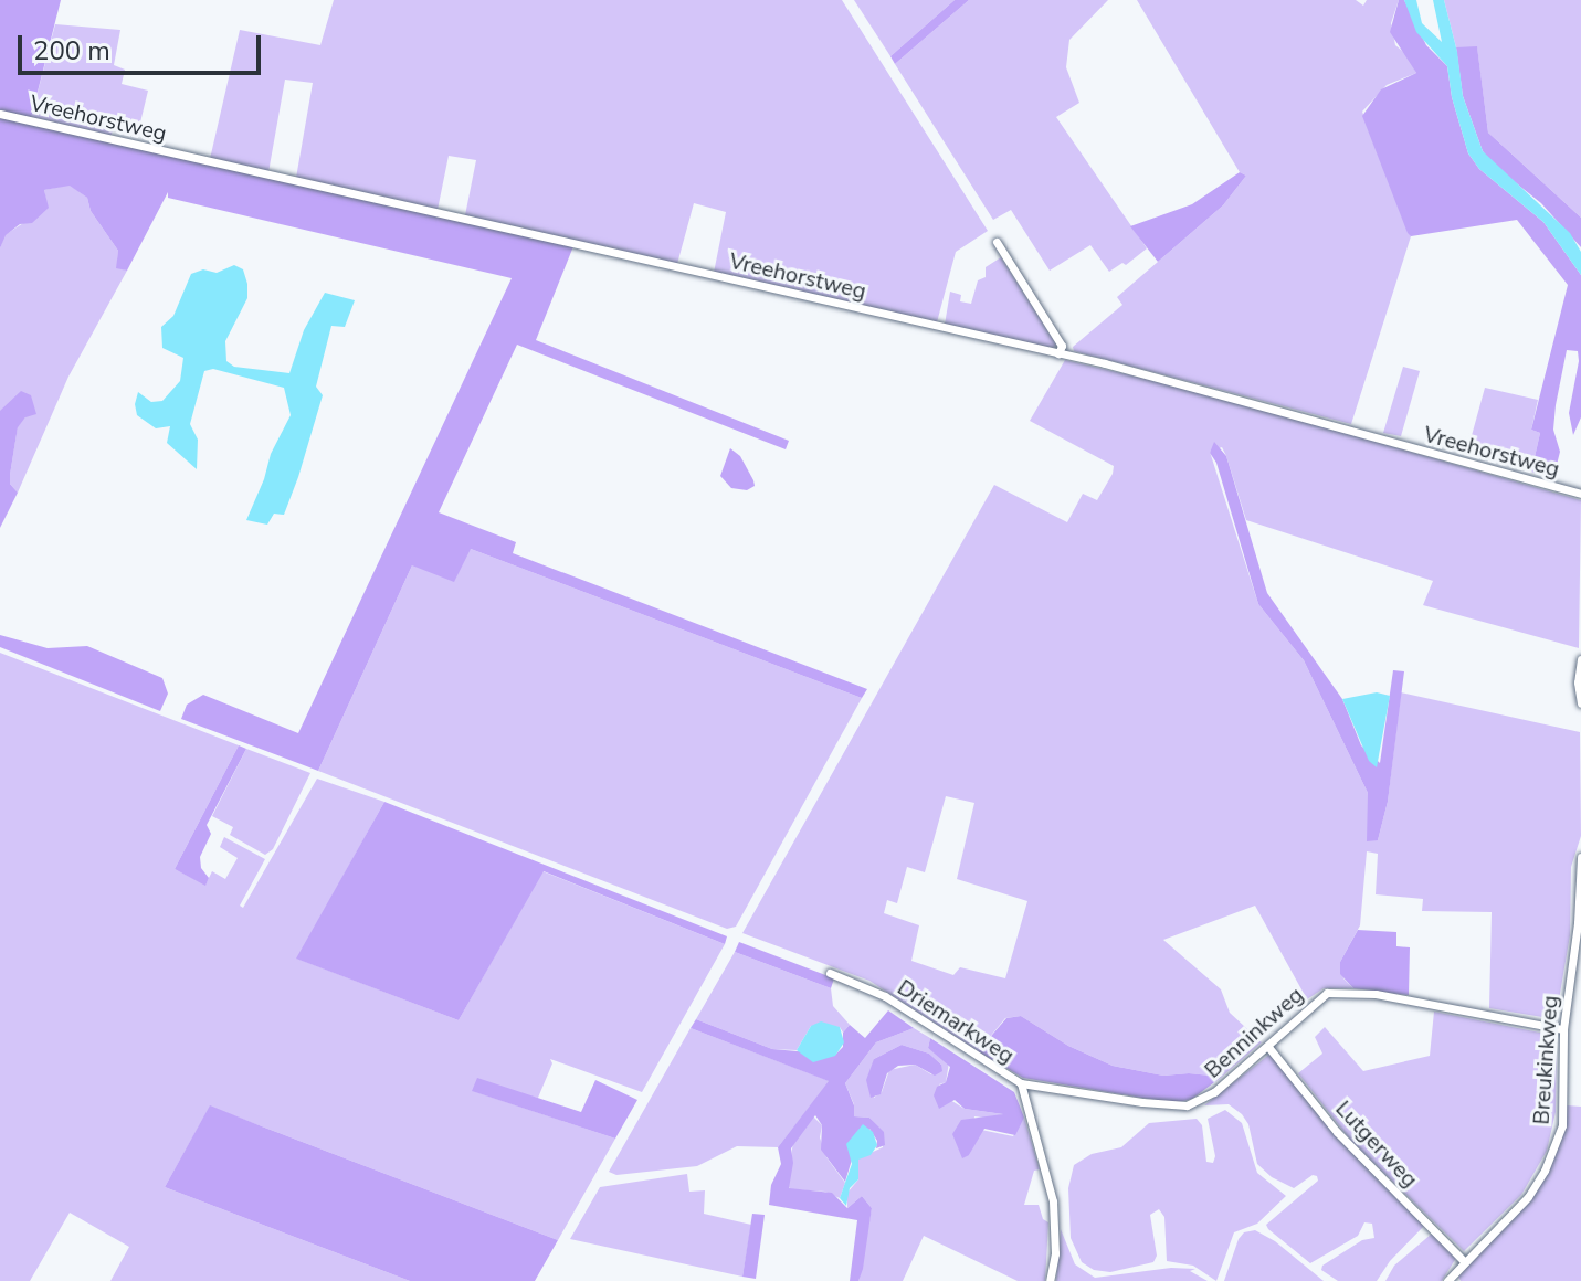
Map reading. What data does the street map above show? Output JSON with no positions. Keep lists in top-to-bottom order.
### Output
{
  "streets": {
    "street": [
      "Vreehorstweg",
      "Driemarkweg",
      "Benninkweg",
      "Breukinkweg",
      "Lutgerweg"
    ]
  },
  "crossings": [
    ["Driemarkweg", "Benninkweg"],
    ["Benninkweg", "Breukinkweg"],
    ["Benninkweg", "Lutgerweg"],
    ["Breukinkweg", "Lutgerweg"]
  ],
  "scale_bar": "200 m"
}
